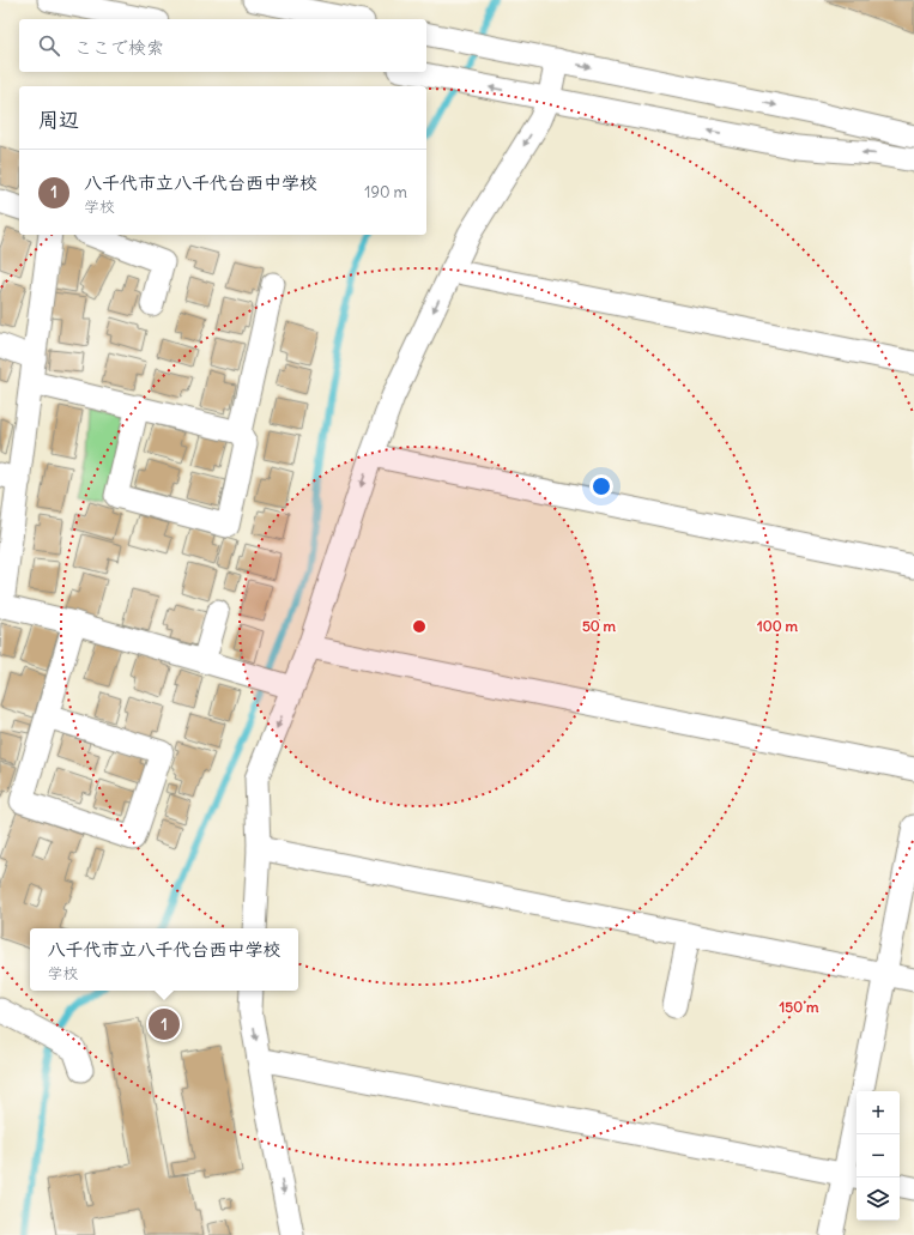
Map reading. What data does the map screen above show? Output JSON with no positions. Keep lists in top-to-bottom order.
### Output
{
  "page": {
    "search": "ここで検索",
    "heading": "周辺",
    "list": [
      {
        "mark": "1",
        "name": "八千代市立八千代台西中学校",
        "note": "学校",
        "value": "190 m"
      }
    ],
    "popup": ["八千代市立八千代台西中学校", "学校"],
    "pins": "1",
    "map_buttons": ["+", "−"]
  },
  "rings": ["50 m", "100 m", "150 m"]
}
